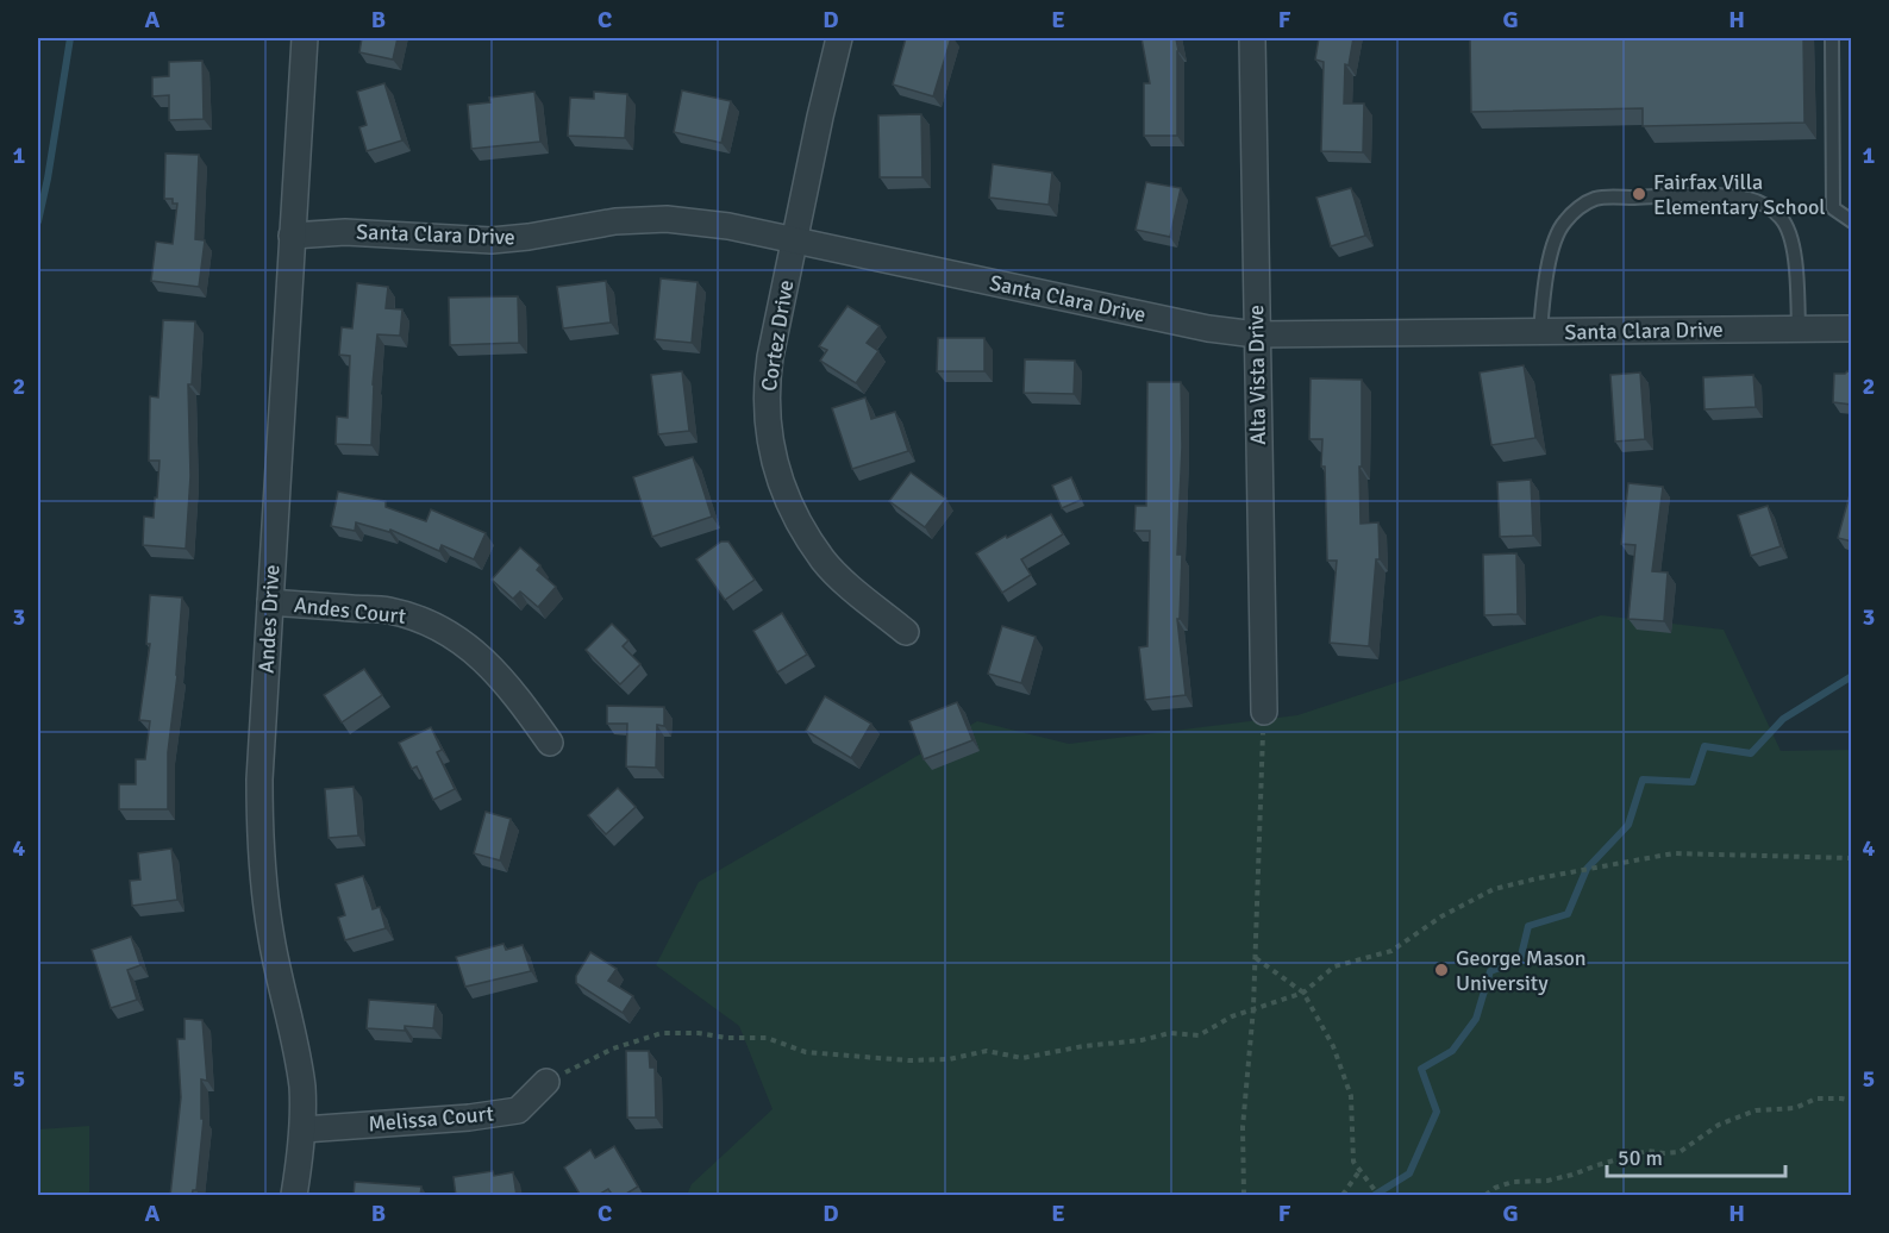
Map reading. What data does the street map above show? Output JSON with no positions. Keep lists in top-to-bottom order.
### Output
{
  "streets": {
    "street": [
      "Santa Clara Drive",
      "Cortez Drive",
      "Alta Vista Drive",
      "Andes Court",
      "Andes Drive",
      "Melissa Court"
    ]
  },
  "crossings": [
    ["Santa Clara Drive", "Cortez Drive"],
    ["Santa Clara Drive", "Alta Vista Drive"],
    ["Santa Clara Drive", "Andes Drive"],
    ["Andes Court", "Andes Drive"],
    ["Andes Drive", "Melissa Court"]
  ],
  "places": ["Fairfax Villa Elementary School", "George Mason University"],
  "scale_bar": "50 m",
  "grid": {
    "columns": [
      "A",
      "B",
      "C",
      "D",
      "E",
      "F",
      "G",
      "H"
    ],
    "rows": [
      "1",
      "2",
      "3",
      "4",
      "5"
    ]
  }
}
